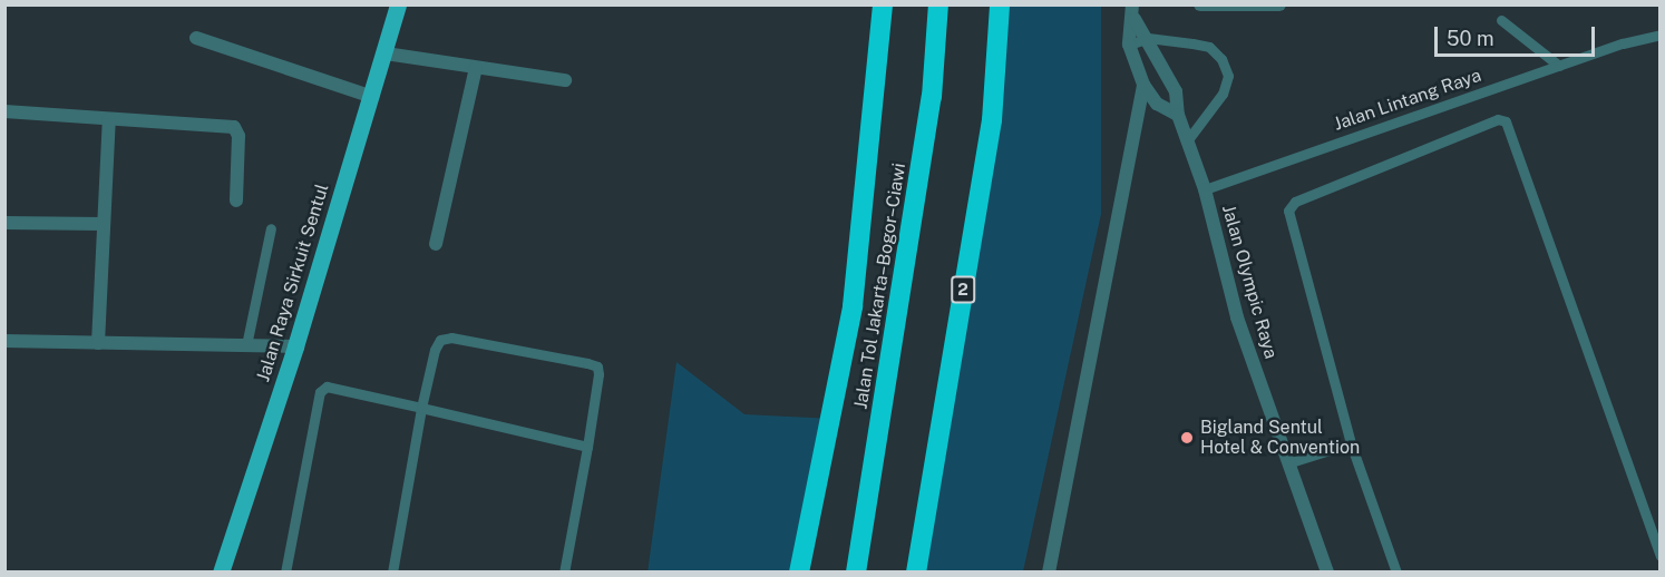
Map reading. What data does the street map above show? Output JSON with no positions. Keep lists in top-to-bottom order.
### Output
{
  "streets": {
    "highway": ["Jalan Tol Jakarta–Bogor–Ciawi", "2"],
    "main road": ["Jalan Raya Sirkuit Sentul"],
    "street": ["Jalan Olympic Raya"],
    "lane": ["Jalan Lintang Raya"]
  },
  "crossings": [
    ["Jalan Lintang Raya", "Jalan Olympic Raya"]
  ],
  "places": ["Bigland Sentul Hotel & Convention"],
  "scale_bar": "50 m"
}
